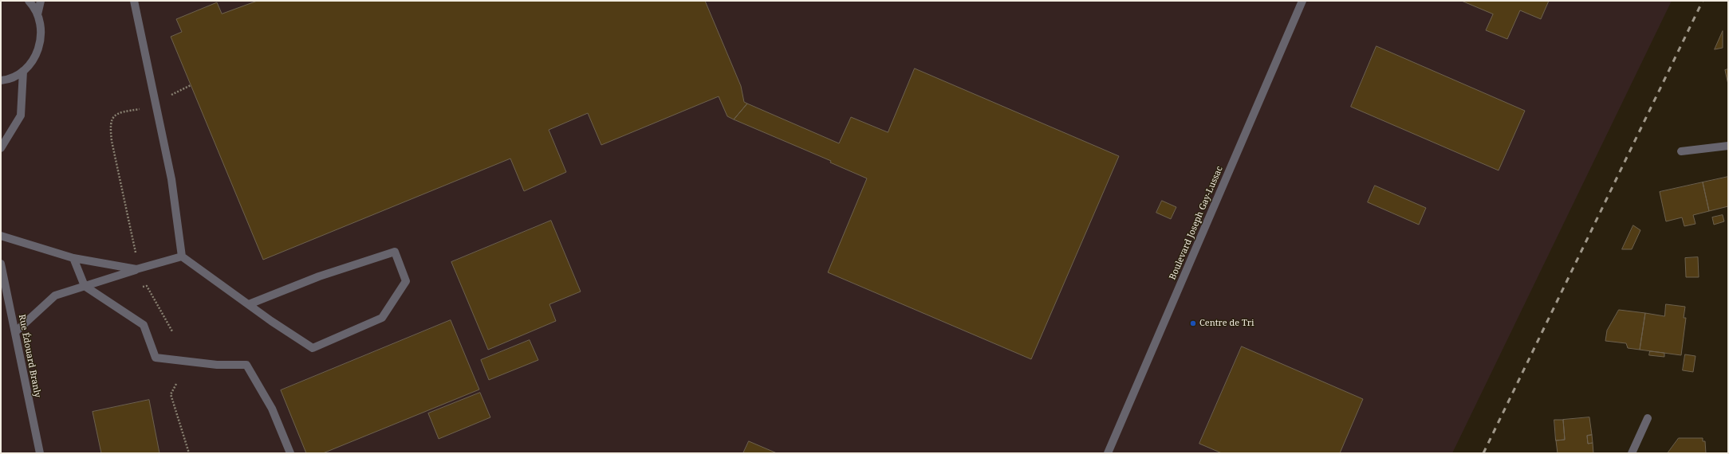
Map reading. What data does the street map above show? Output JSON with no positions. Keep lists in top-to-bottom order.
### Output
{
  "streets": {
    "street": ["Boulevard Joseph Gay-Lussac", "Rue Édouard Branly"]
  },
  "places": ["Centre de Tri"]
}
